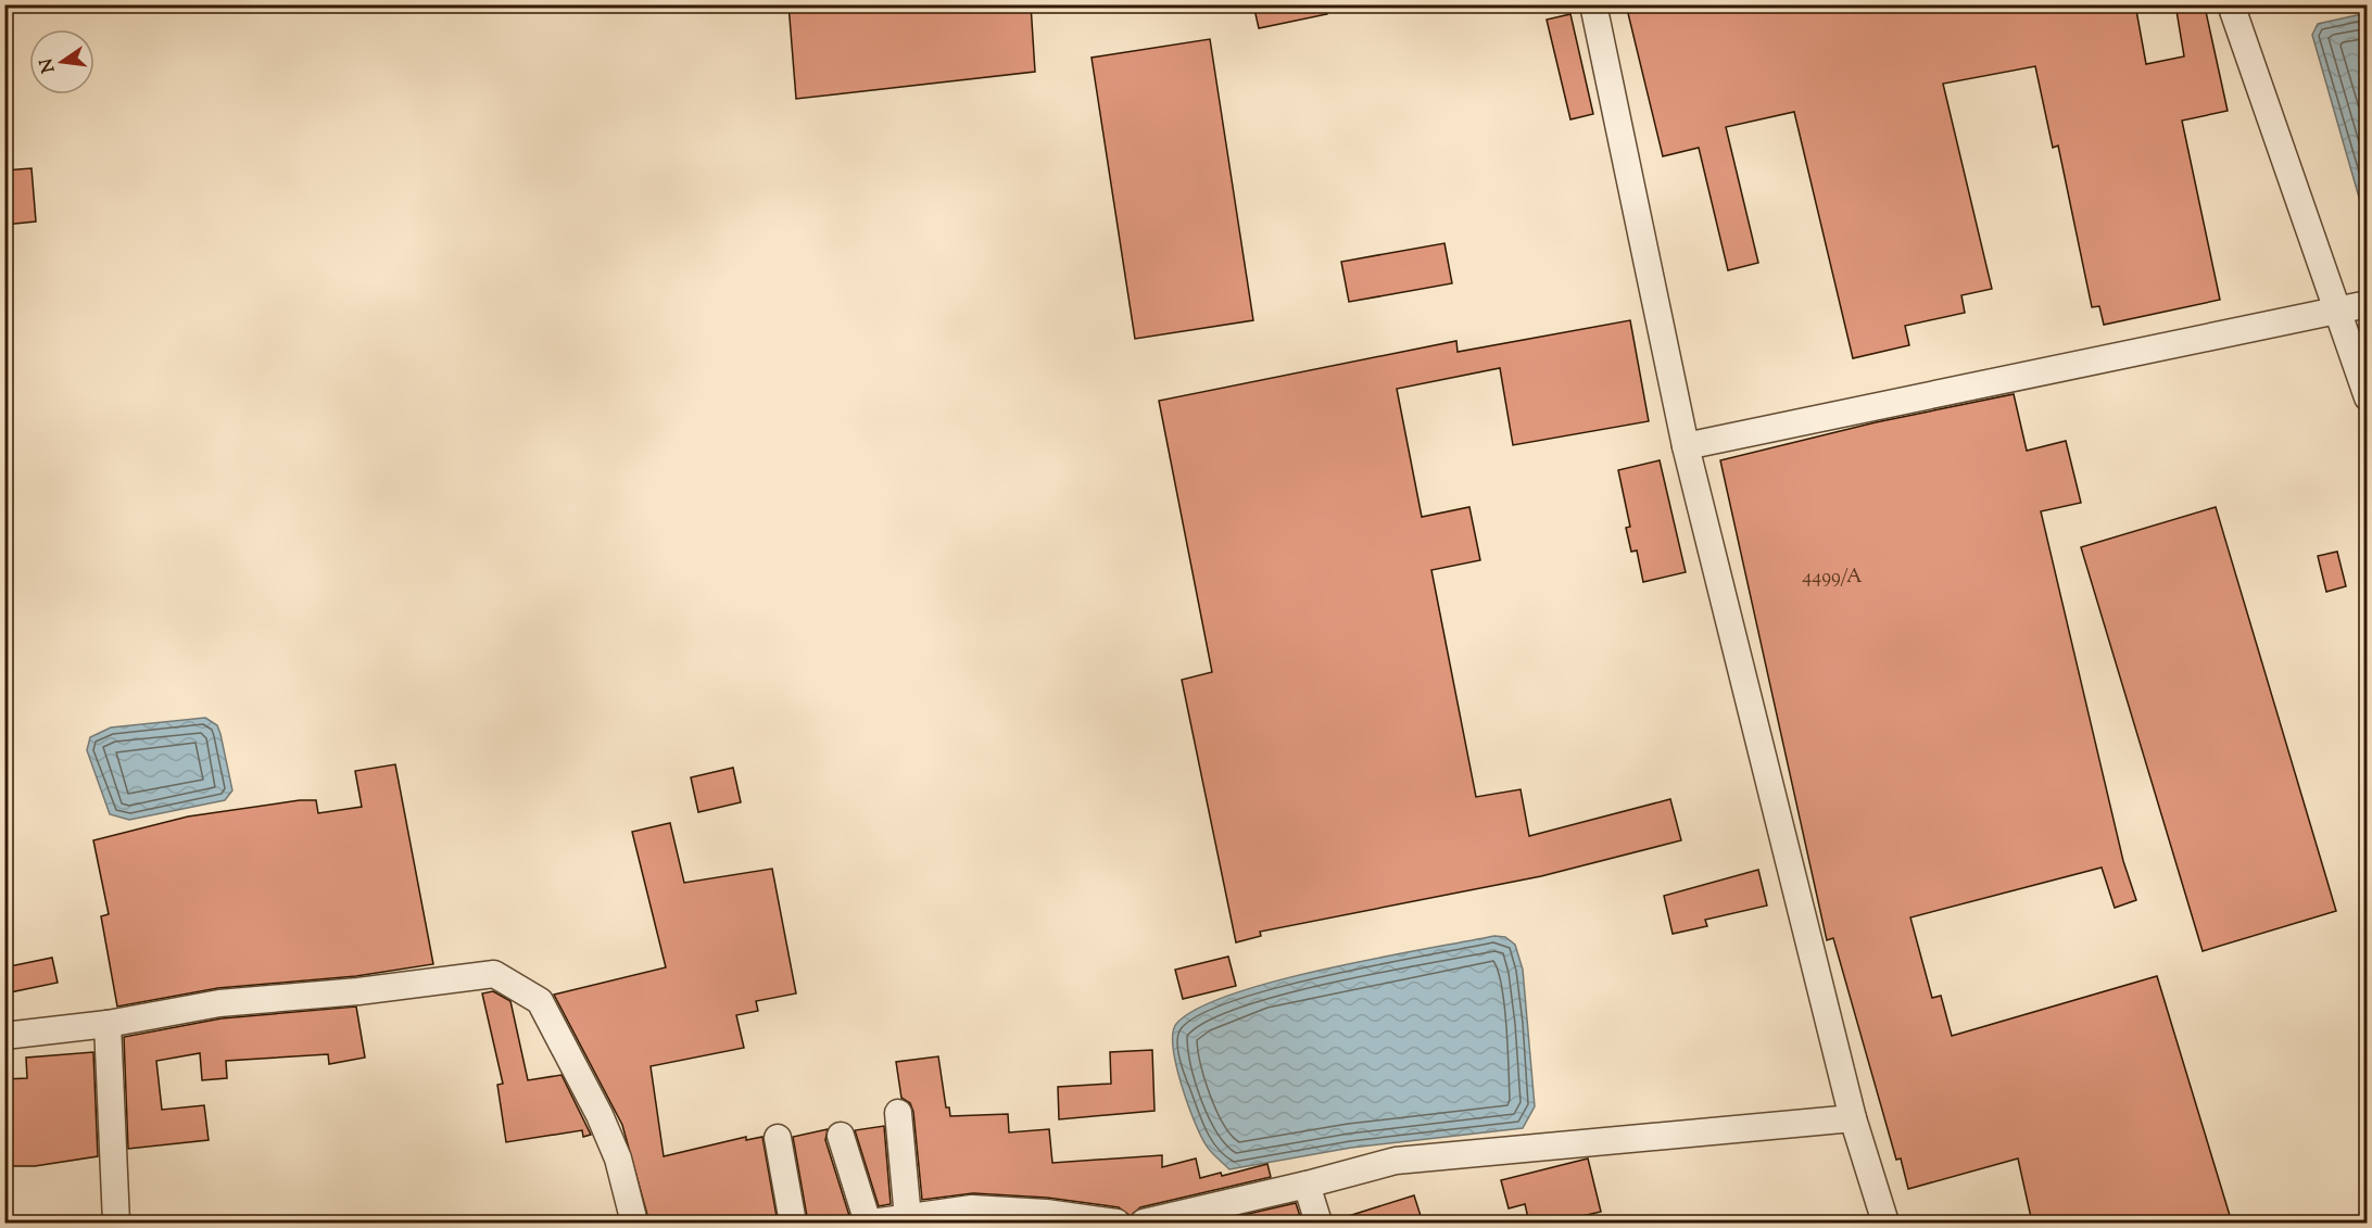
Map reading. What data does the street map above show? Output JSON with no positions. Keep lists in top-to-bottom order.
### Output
{
  "house_numbers": ["4499/A"],
  "north": "left"
}
